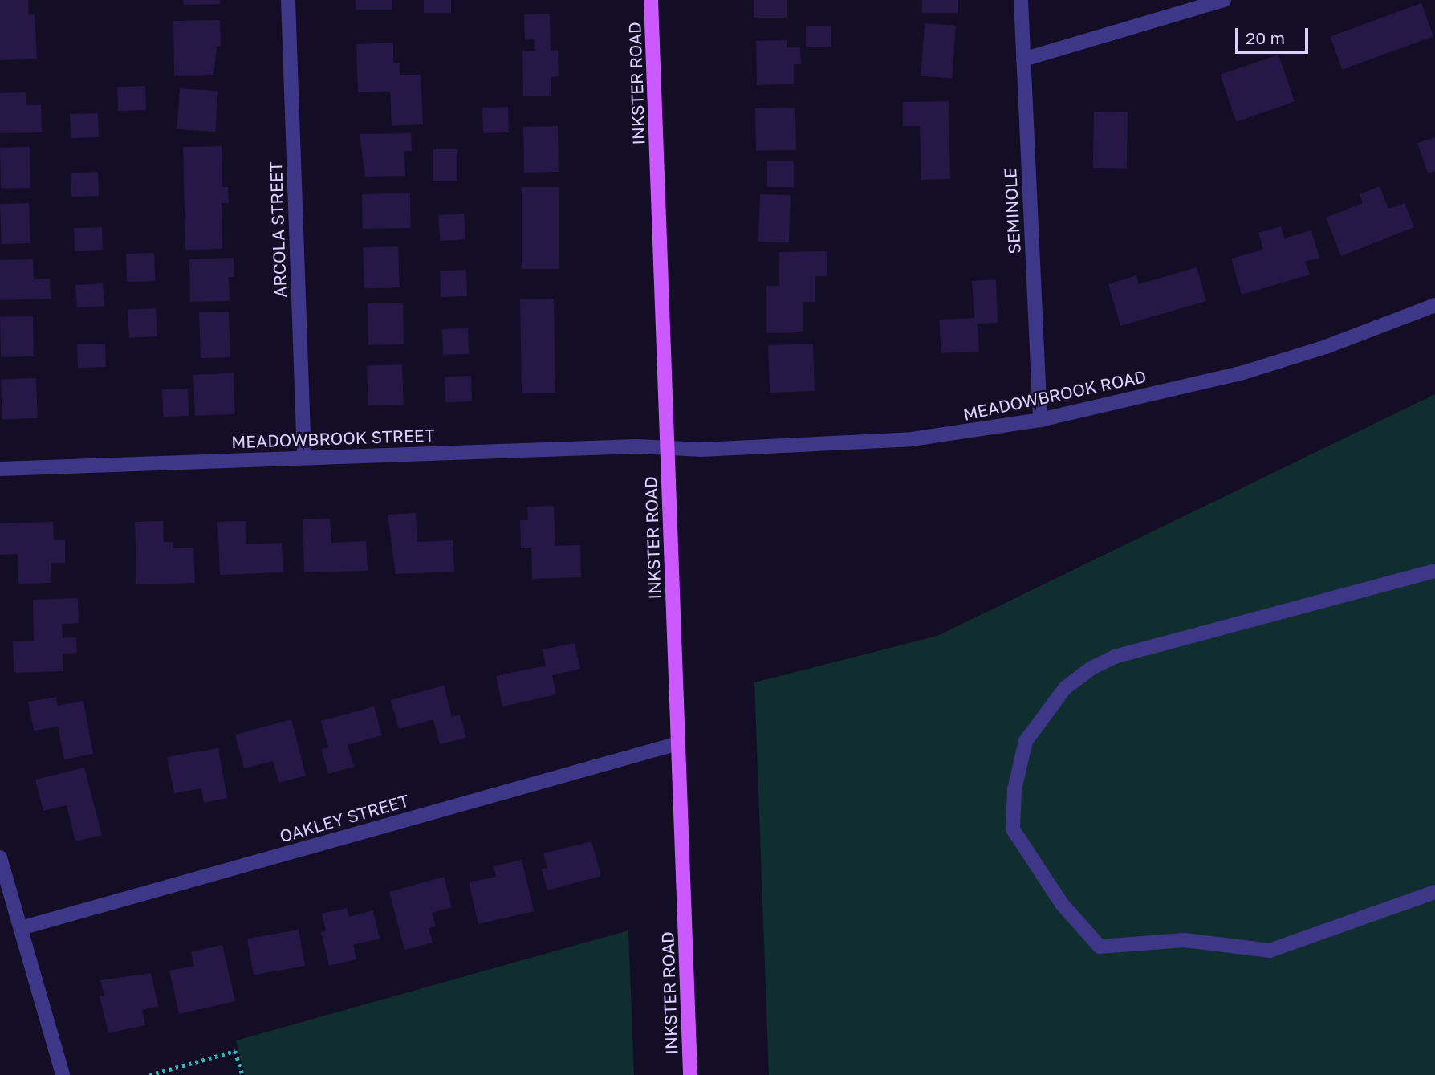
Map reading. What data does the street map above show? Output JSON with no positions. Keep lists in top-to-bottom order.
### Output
{
  "streets": {
    "main road": ["INKSTER ROAD"],
    "street": [
      "SEMINOLE",
      "ARCOLA STREET",
      "MEADOWBROOK ROAD",
      "MEADOWBROOK STREET",
      "OAKLEY STREET"
    ]
  },
  "crossings": [
    ["INKSTER ROAD", "MEADOWBROOK ROAD"],
    ["INKSTER ROAD", "MEADOWBROOK STREET"],
    ["INKSTER ROAD", "OAKLEY STREET"],
    ["SEMINOLE", "MEADOWBROOK ROAD"],
    ["ARCOLA STREET", "MEADOWBROOK STREET"],
    ["MEADOWBROOK ROAD", "MEADOWBROOK STREET"]
  ],
  "scale_bar": "20 m"
}
